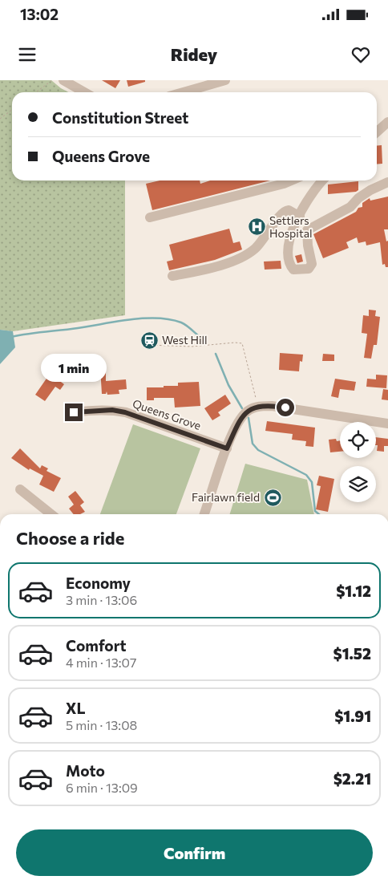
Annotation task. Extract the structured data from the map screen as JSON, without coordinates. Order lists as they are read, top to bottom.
{
  "streets": {
    "street": ["Queens Grove"]
  },
  "places": {
    "hospital": ["Settlers Hospital"],
    "station": ["West Hill"],
    "sports": ["Fairlawn field"]
  },
  "page": {
    "status": "13:02",
    "header": "Ridey",
    "banner": ["Constitution Street", "Queens Grove"],
    "bubble": "1 min",
    "heading": "Choose a ride",
    "list": [
      {
        "name": "Economy",
        "note": "3 min · 13:06",
        "value": "$1.12"
      },
      {
        "name": "Comfort",
        "note": "4 min · 13:07",
        "value": "$1.52"
      },
      {
        "name": "XL",
        "note": "5 min · 13:08",
        "value": "$1.91"
      },
      {
        "name": "Moto",
        "note": "6 min · 13:09",
        "value": "$2.21"
      }
    ],
    "buttons": "Confirm"
  }
}
